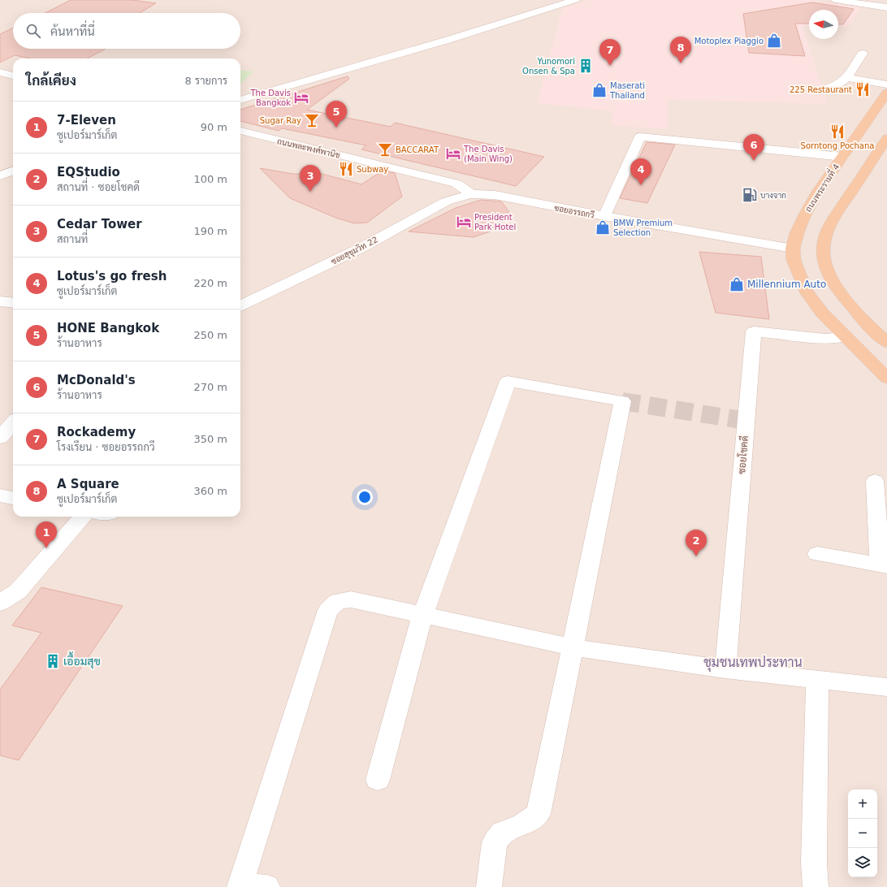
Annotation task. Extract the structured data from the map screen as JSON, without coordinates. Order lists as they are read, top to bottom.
{
  "streets": {
    "main road": ["ถนนพระรามที่ 4"],
    "street": [
      "ถนนพละพงศ์พานิช",
      "ซอยอรรถกวี",
      "ซอยสุขุมวิท 22",
      "ซอยโชคดี"
    ]
  },
  "crossings": [
    ["ถนนพละพงศ์พานิช", "ซอยอรรถกวี"],
    ["ถนนพละพงศ์พานิช", "ซอยสุขุมวิท 22"],
    ["ถนนพระรามที่ 4", "ซอยอรรถกวี"],
    ["ถนนพระรามที่ 4", "ซอยโชคดี"],
    ["ซอยอรรถกวี", "ซอยสุขุมวิท 22"]
  ],
  "districts": ["ชุมชนเทพประทาน"],
  "places": {
    "shop": [
      "Motoplex Piaggio",
      "Maserati Thailand",
      "BMW Premium Selection",
      "Millennium Auto"
    ],
    "building": ["Yunomori Onsen & Spa", "เอื้อมสุข"],
    "restaurant": ["225 Restaurant", "Sorntong Pochana", "Subway"],
    "hotel": ["The Davis Bangkok", "The Davis (Main Wing)", "President Park Hotel"],
    "bar": ["Sugar Ray", "BACCARAT"],
    "fuel station": ["บางจาก"]
  },
  "north": "left",
  "page": {
    "search": "ค้นหาที่นี่",
    "pins": [
      "8",
      "7",
      "5",
      "6",
      "4",
      "3",
      "1",
      "2"
    ],
    "heading": ["ใกล้เคียง", "8 รายการ"],
    "list": [
      {
        "mark": "1",
        "name": "7-Eleven",
        "note": "ซูเปอร์มาร์เก็ต",
        "value": "90 m"
      },
      {
        "mark": "2",
        "name": "EQStudio",
        "note": "สถานที่ · ซอยโชคดี",
        "value": "100 m"
      },
      {
        "mark": "3",
        "name": "Cedar Tower",
        "note": "สถานที่",
        "value": "190 m"
      },
      {
        "mark": "4",
        "name": "Lotus's go fresh",
        "note": "ซูเปอร์มาร์เก็ต",
        "value": "220 m"
      },
      {
        "mark": "5",
        "name": "HONE Bangkok",
        "note": "ร้านอาหาร",
        "value": "250 m"
      },
      {
        "mark": "6",
        "name": "McDonald's",
        "note": "ร้านอาหาร",
        "value": "270 m"
      },
      {
        "mark": "7",
        "name": "Rockademy",
        "note": "โรงเรียน · ซอยอรรถกวี",
        "value": "350 m"
      },
      {
        "mark": "8",
        "name": "A Square",
        "note": "ซูเปอร์มาร์เก็ต",
        "value": "360 m"
      }
    ],
    "map_buttons": ["+", "−"]
  }
}
